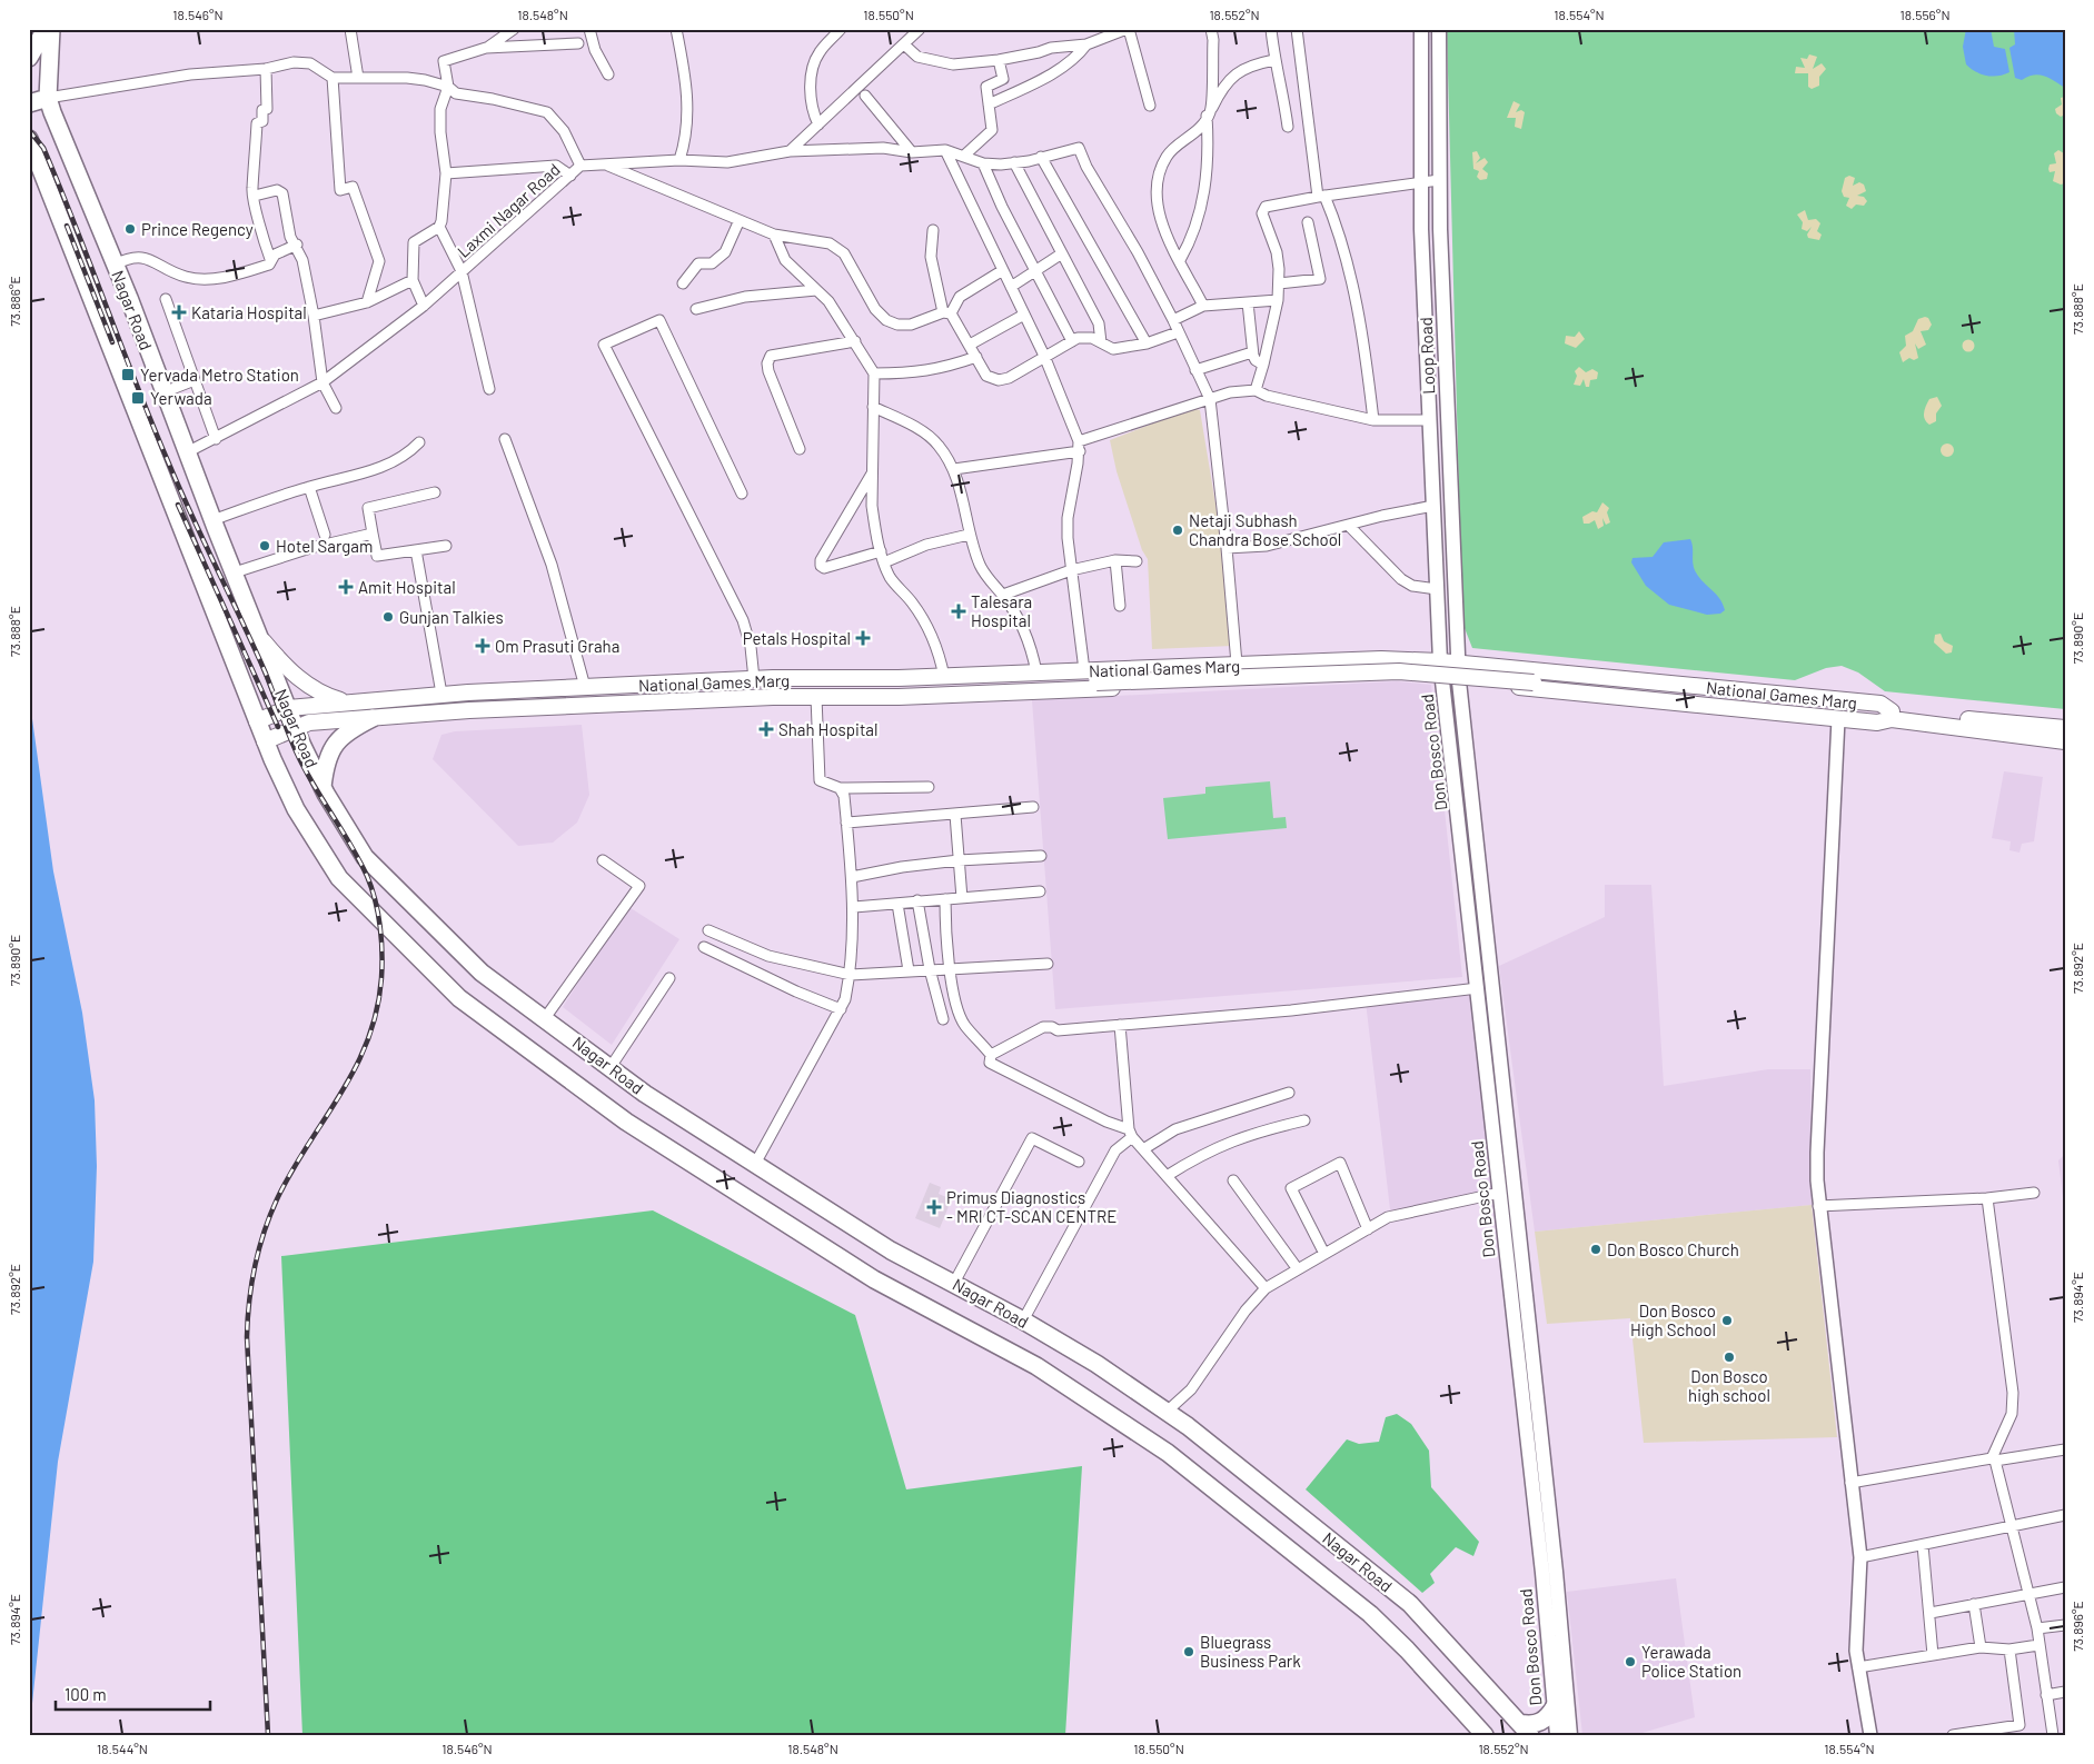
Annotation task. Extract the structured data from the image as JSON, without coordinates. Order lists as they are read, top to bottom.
{
  "streets": {
    "highway": ["Nagar Road"],
    "main road": ["Loop Road", "National Games Marg", "Don Bosco Road"],
    "street": ["Laxmi Nagar Road"]
  },
  "crossings": [
    ["Laxmi Nagar Road", "Nagar Road"],
    ["Nagar Road", "National Games Marg"],
    ["Loop Road", "National Games Marg"],
    ["Loop Road", "Don Bosco Road"],
    ["National Games Marg", "Don Bosco Road"]
  ],
  "places": {
    "other": [
      "Prince Regency",
      "Netaji Subhash Chandra Bose School",
      "Hotel Sargam",
      "Gunjan Talkies",
      "Don Bosco Church",
      "Don Bosco High School",
      "Don Bosco high school",
      "Bluegrass Business Park",
      "Yerawada Police Station"
    ],
    "health": [
      "Kataria Hospital",
      "Amit Hospital",
      "Talesara Hospital",
      "Petals Hospital",
      "Om Prasuti Graha",
      "Shah Hospital",
      "Primus Diagnostics - MRI CT-SCAN CENTRE"
    ],
    "transit": ["Yervada Metro Station", "Yerwada"]
  },
  "scale_bar": "100 m",
  "coordinates": [
    "18.546°N",
    "18.548°N",
    "18.550°N",
    "18.552°N",
    "18.554°N",
    "18.556°N",
    "73.886°E",
    "73.888°E",
    "73.890°E",
    "73.892°E",
    "73.894°E",
    "73.896°E",
    "18.544°N"
  ]
}
